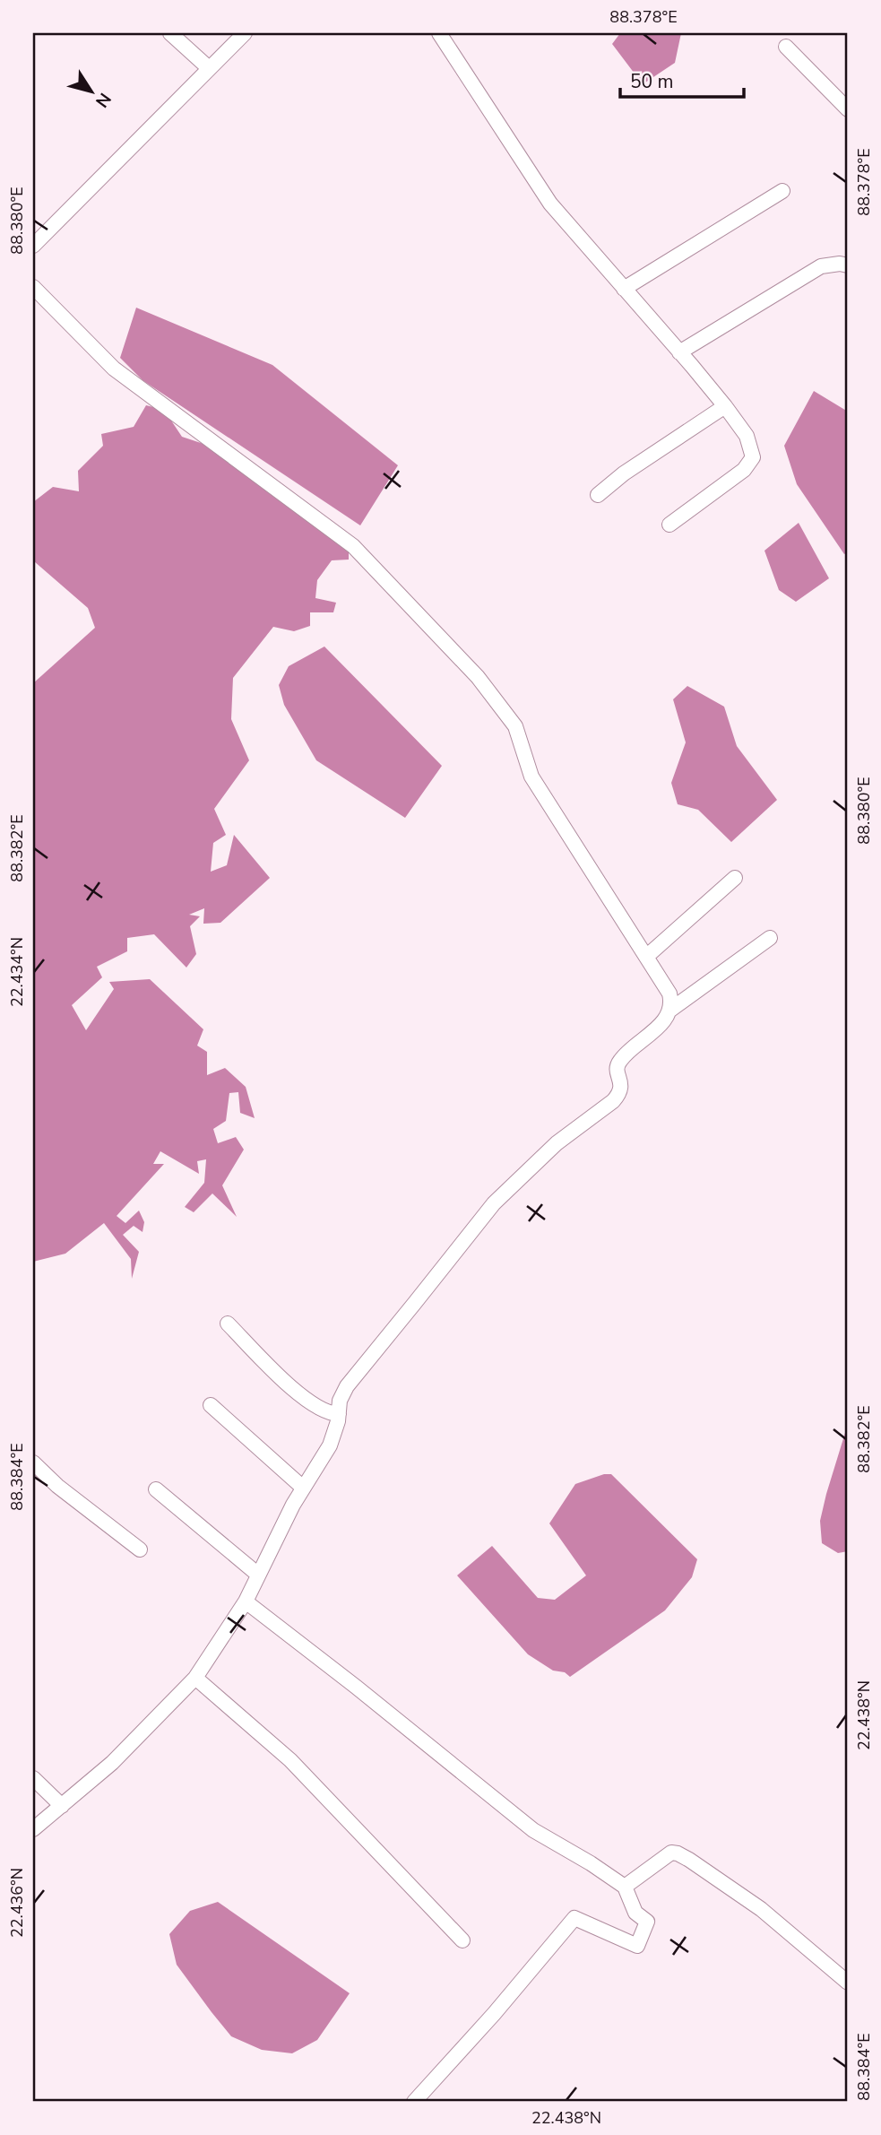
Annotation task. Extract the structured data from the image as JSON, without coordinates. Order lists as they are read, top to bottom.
{
  "scale_bar": "50 m",
  "north": "bottom right",
  "coordinates": [
    "88.378°E",
    "88.380°E",
    "88.382°E",
    "22.434°N",
    "88.384°E",
    "22.438°N",
    "22.436°N"
  ]
}
